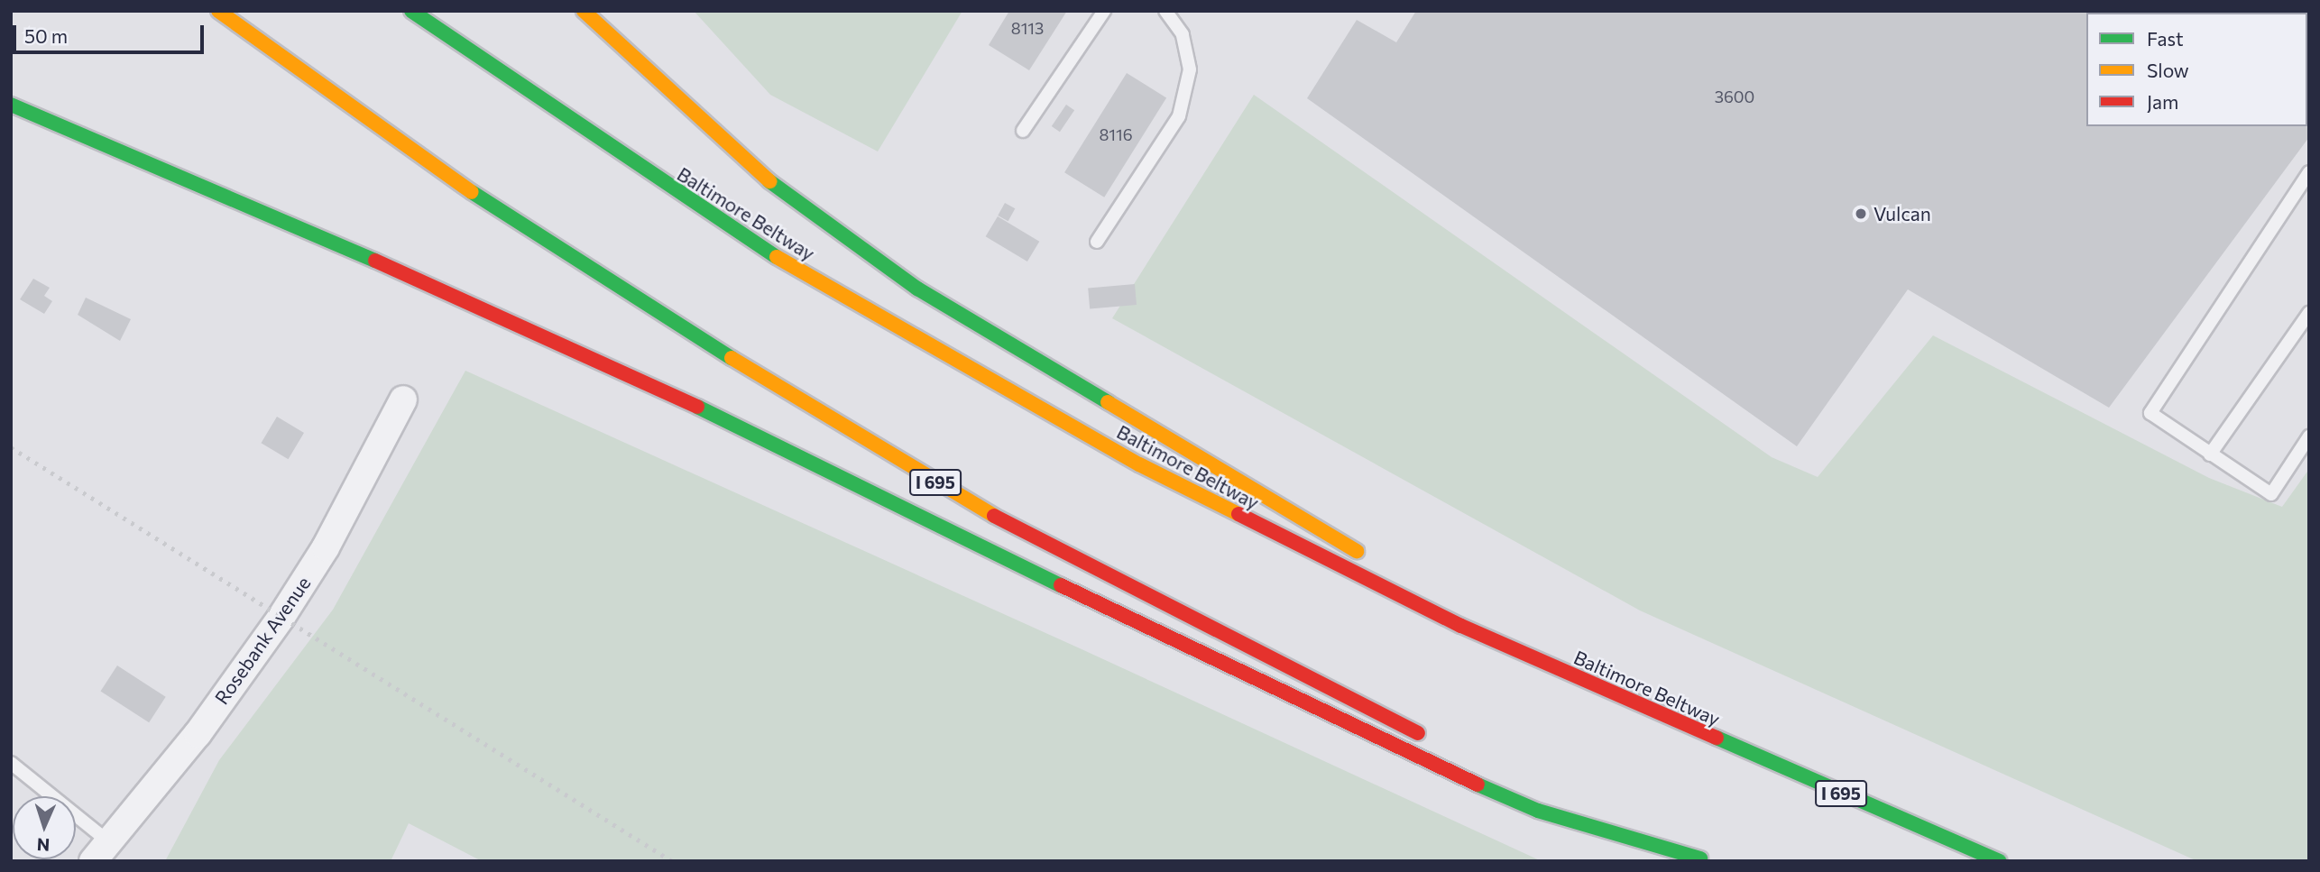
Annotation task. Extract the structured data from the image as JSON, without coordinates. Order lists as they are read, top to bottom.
{
  "streets": {
    "highway": ["Baltimore Beltway", "I 695"],
    "street": ["Rosebank Avenue"]
  },
  "places": ["Vulcan"],
  "house_numbers": ["8113", "3600", "8116"],
  "legend": ["Fast", "Slow", "Jam"],
  "scale_bar": "50 m",
  "north": "bottom"
}
